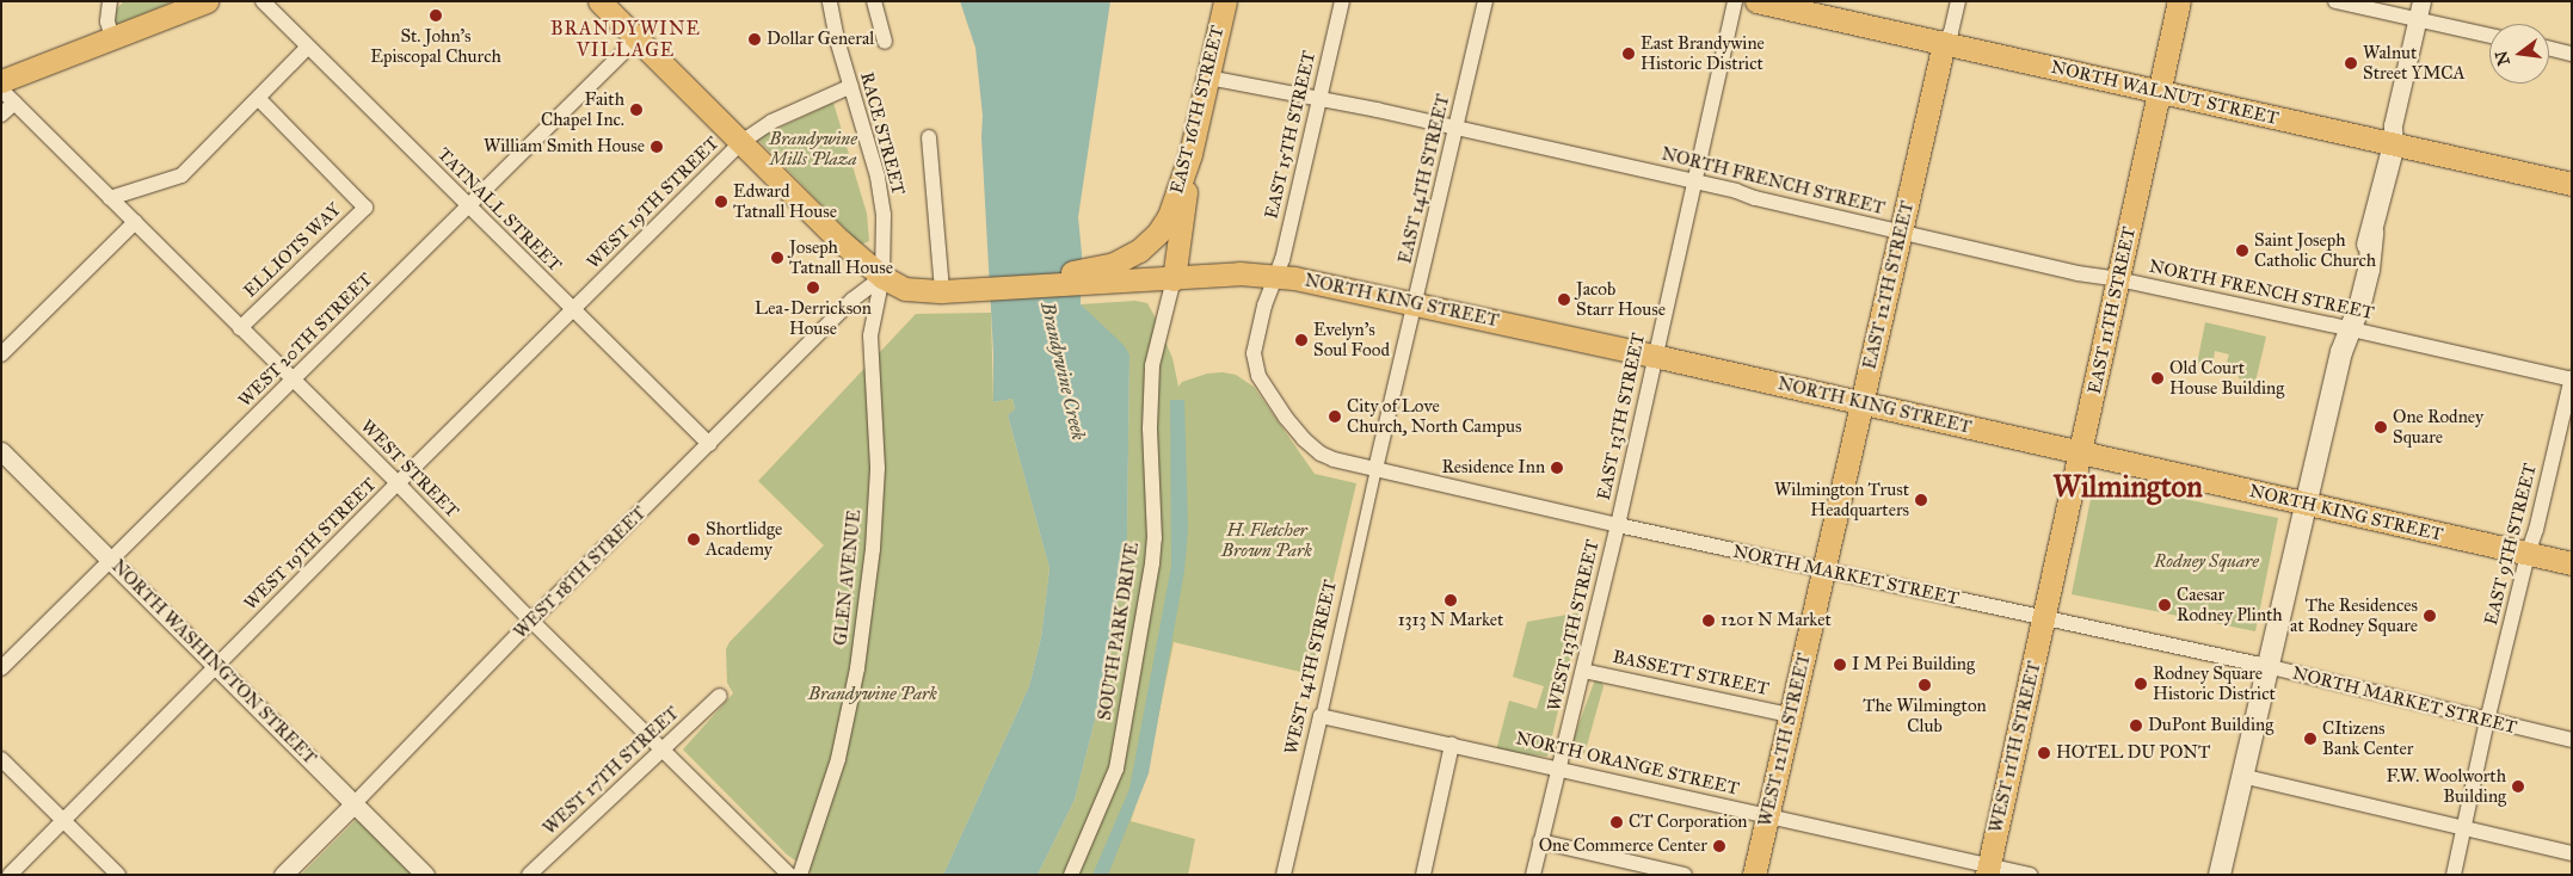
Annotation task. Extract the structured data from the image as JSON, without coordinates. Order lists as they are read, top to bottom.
{
  "streets": {
    "main road": [
      "NORTH WALNUT STREET",
      "EAST 16TH STREET",
      "EAST 12TH STREET",
      "NORTH KING STREET",
      "EAST 11TH STREET",
      "WEST 12TH STREET",
      "WEST 11TH STREET"
    ],
    "street": [
      "RACE STREET",
      "EAST 15TH STREET",
      "EAST 14TH STREET",
      "NORTH FRENCH STREET",
      "WEST 19TH STREET",
      "TATNALL STREET",
      "ELLIOTS WAY",
      "WEST 20TH STREET",
      "EAST 13TH STREET",
      "WEST STREET",
      "EAST 9TH STREET",
      "WEST 18TH STREET",
      "NORTH MARKET STREET",
      "GLEN AVENUE",
      "WEST 13TH STREET",
      "SOUTH PARK DRIVE",
      "NORTH WASHINGTON STREET",
      "WEST 14TH STREET",
      "BASSETT STREET",
      "NORTH ORANGE STREET",
      "WEST 17TH STREET"
    ]
  },
  "crossings": [
    ["NORTH WALNUT STREET", "EAST 12TH STREET"],
    ["NORTH WALNUT STREET", "EAST 11TH STREET"],
    ["EAST 16TH STREET", "NORTH FRENCH STREET"],
    ["RACE STREET", "WEST 19TH STREET"],
    ["RACE STREET", "WEST 18TH STREET"],
    ["RACE STREET", "GLEN AVENUE"],
    ["EAST 15TH STREET", "NORTH FRENCH STREET"],
    ["EAST 15TH STREET", "NORTH KING STREET"],
    ["EAST 15TH STREET", "NORTH MARKET STREET"],
    ["EAST 14TH STREET", "NORTH FRENCH STREET"],
    ["EAST 14TH STREET", "NORTH KING STREET"],
    ["EAST 14TH STREET", "NORTH MARKET STREET"],
    ["EAST 14TH STREET", "WEST 14TH STREET"],
    ["NORTH FRENCH STREET", "EAST 12TH STREET"],
    ["NORTH FRENCH STREET", "EAST 11TH STREET"],
    ["NORTH FRENCH STREET", "EAST 13TH STREET"],
    ["NORTH FRENCH STREET", "EAST 9TH STREET"],
    ["WEST 19TH STREET", "TATNALL STREET"],
    ["WEST 19TH STREET", "WEST STREET"],
    ["WEST 19TH STREET", "NORTH WASHINGTON STREET"],
    ["TATNALL STREET", "WEST 20TH STREET"],
    ["TATNALL STREET", "WEST 18TH STREET"],
    ["ELLIOTS WAY", "WEST STREET"],
    ["EAST 12TH STREET", "NORTH KING STREET"],
    ["EAST 12TH STREET", "NORTH MARKET STREET"],
    ["EAST 12TH STREET", "WEST 12TH STREET"],
    ["NORTH KING STREET", "EAST 11TH STREET"],
    ["NORTH KING STREET", "EAST 13TH STREET"],
    ["NORTH KING STREET", "EAST 9TH STREET"],
    ["NORTH KING STREET", "NORTH MARKET STREET"],
    ["NORTH KING STREET", "SOUTH PARK DRIVE"],
    ["EAST 11TH STREET", "NORTH MARKET STREET"],
    ["EAST 11TH STREET", "WEST 11TH STREET"],
    ["WEST 20TH STREET", "WEST STREET"],
    ["WEST 20TH STREET", "NORTH WASHINGTON STREET"],
    ["EAST 13TH STREET", "NORTH MARKET STREET"],
    ["EAST 13TH STREET", "WEST 13TH STREET"],
    ["WEST STREET", "WEST 18TH STREET"],
    ["WEST STREET", "WEST 17TH STREET"],
    ["EAST 9TH STREET", "NORTH MARKET STREET"],
    ["WEST 18TH STREET", "GLEN AVENUE"],
    ["WEST 18TH STREET", "NORTH WASHINGTON STREET"],
    ["NORTH MARKET STREET", "WEST 13TH STREET"],
    ["NORTH MARKET STREET", "WEST 14TH STREET"],
    ["NORTH MARKET STREET", "WEST 12TH STREET"],
    ["NORTH MARKET STREET", "WEST 11TH STREET"],
    ["WEST 13TH STREET", "BASSETT STREET"],
    ["WEST 13TH STREET", "NORTH ORANGE STREET"],
    ["WEST 14TH STREET", "NORTH ORANGE STREET"],
    ["BASSETT STREET", "WEST 12TH STREET"],
    ["WEST 12TH STREET", "NORTH ORANGE STREET"],
    ["WEST 11TH STREET", "NORTH ORANGE STREET"]
  ],
  "districts": ["BRANDYWINE VILLAGE", "Wilmington"],
  "water": ["Brandywine Creek"],
  "parks": [
    "Brandywine Mills Plaza",
    "H. Fletcher Brown Park",
    "Rodney Square",
    "Brandywine Park"
  ],
  "places": [
    "St. John's Episcopal Church",
    "Dollar General",
    "East Brandywine Historic District",
    "Walnut Street YMCA",
    "Faith Chapel Inc.",
    "William Smith House",
    "Edward Tatnall House",
    "Saint Joseph Catholic Church",
    "Joseph Tatnall House",
    "Lea-Derrickson House",
    "Jacob Starr House",
    "Evelyn’s Soul Food",
    "Old Court House Building",
    "City of Love Church, North Campus",
    "One Rodney Square",
    "Residence Inn",
    "Wilmington Trust Headquarters",
    "Shortlidge Academy",
    "1313 N Market",
    "Caesar Rodney Plinth",
    "The Residences at Rodney Square",
    "1201 N Market",
    "I M Pei Building",
    "Rodney Square Historic District",
    "The Wilmington Club",
    "DuPont Building",
    "CItizens Bank Center",
    "HOTEL DU PONT",
    "F.W. Woolworth Building",
    "CT Corporation",
    "One Commerce Center"
  ],
  "north": "left"
}
